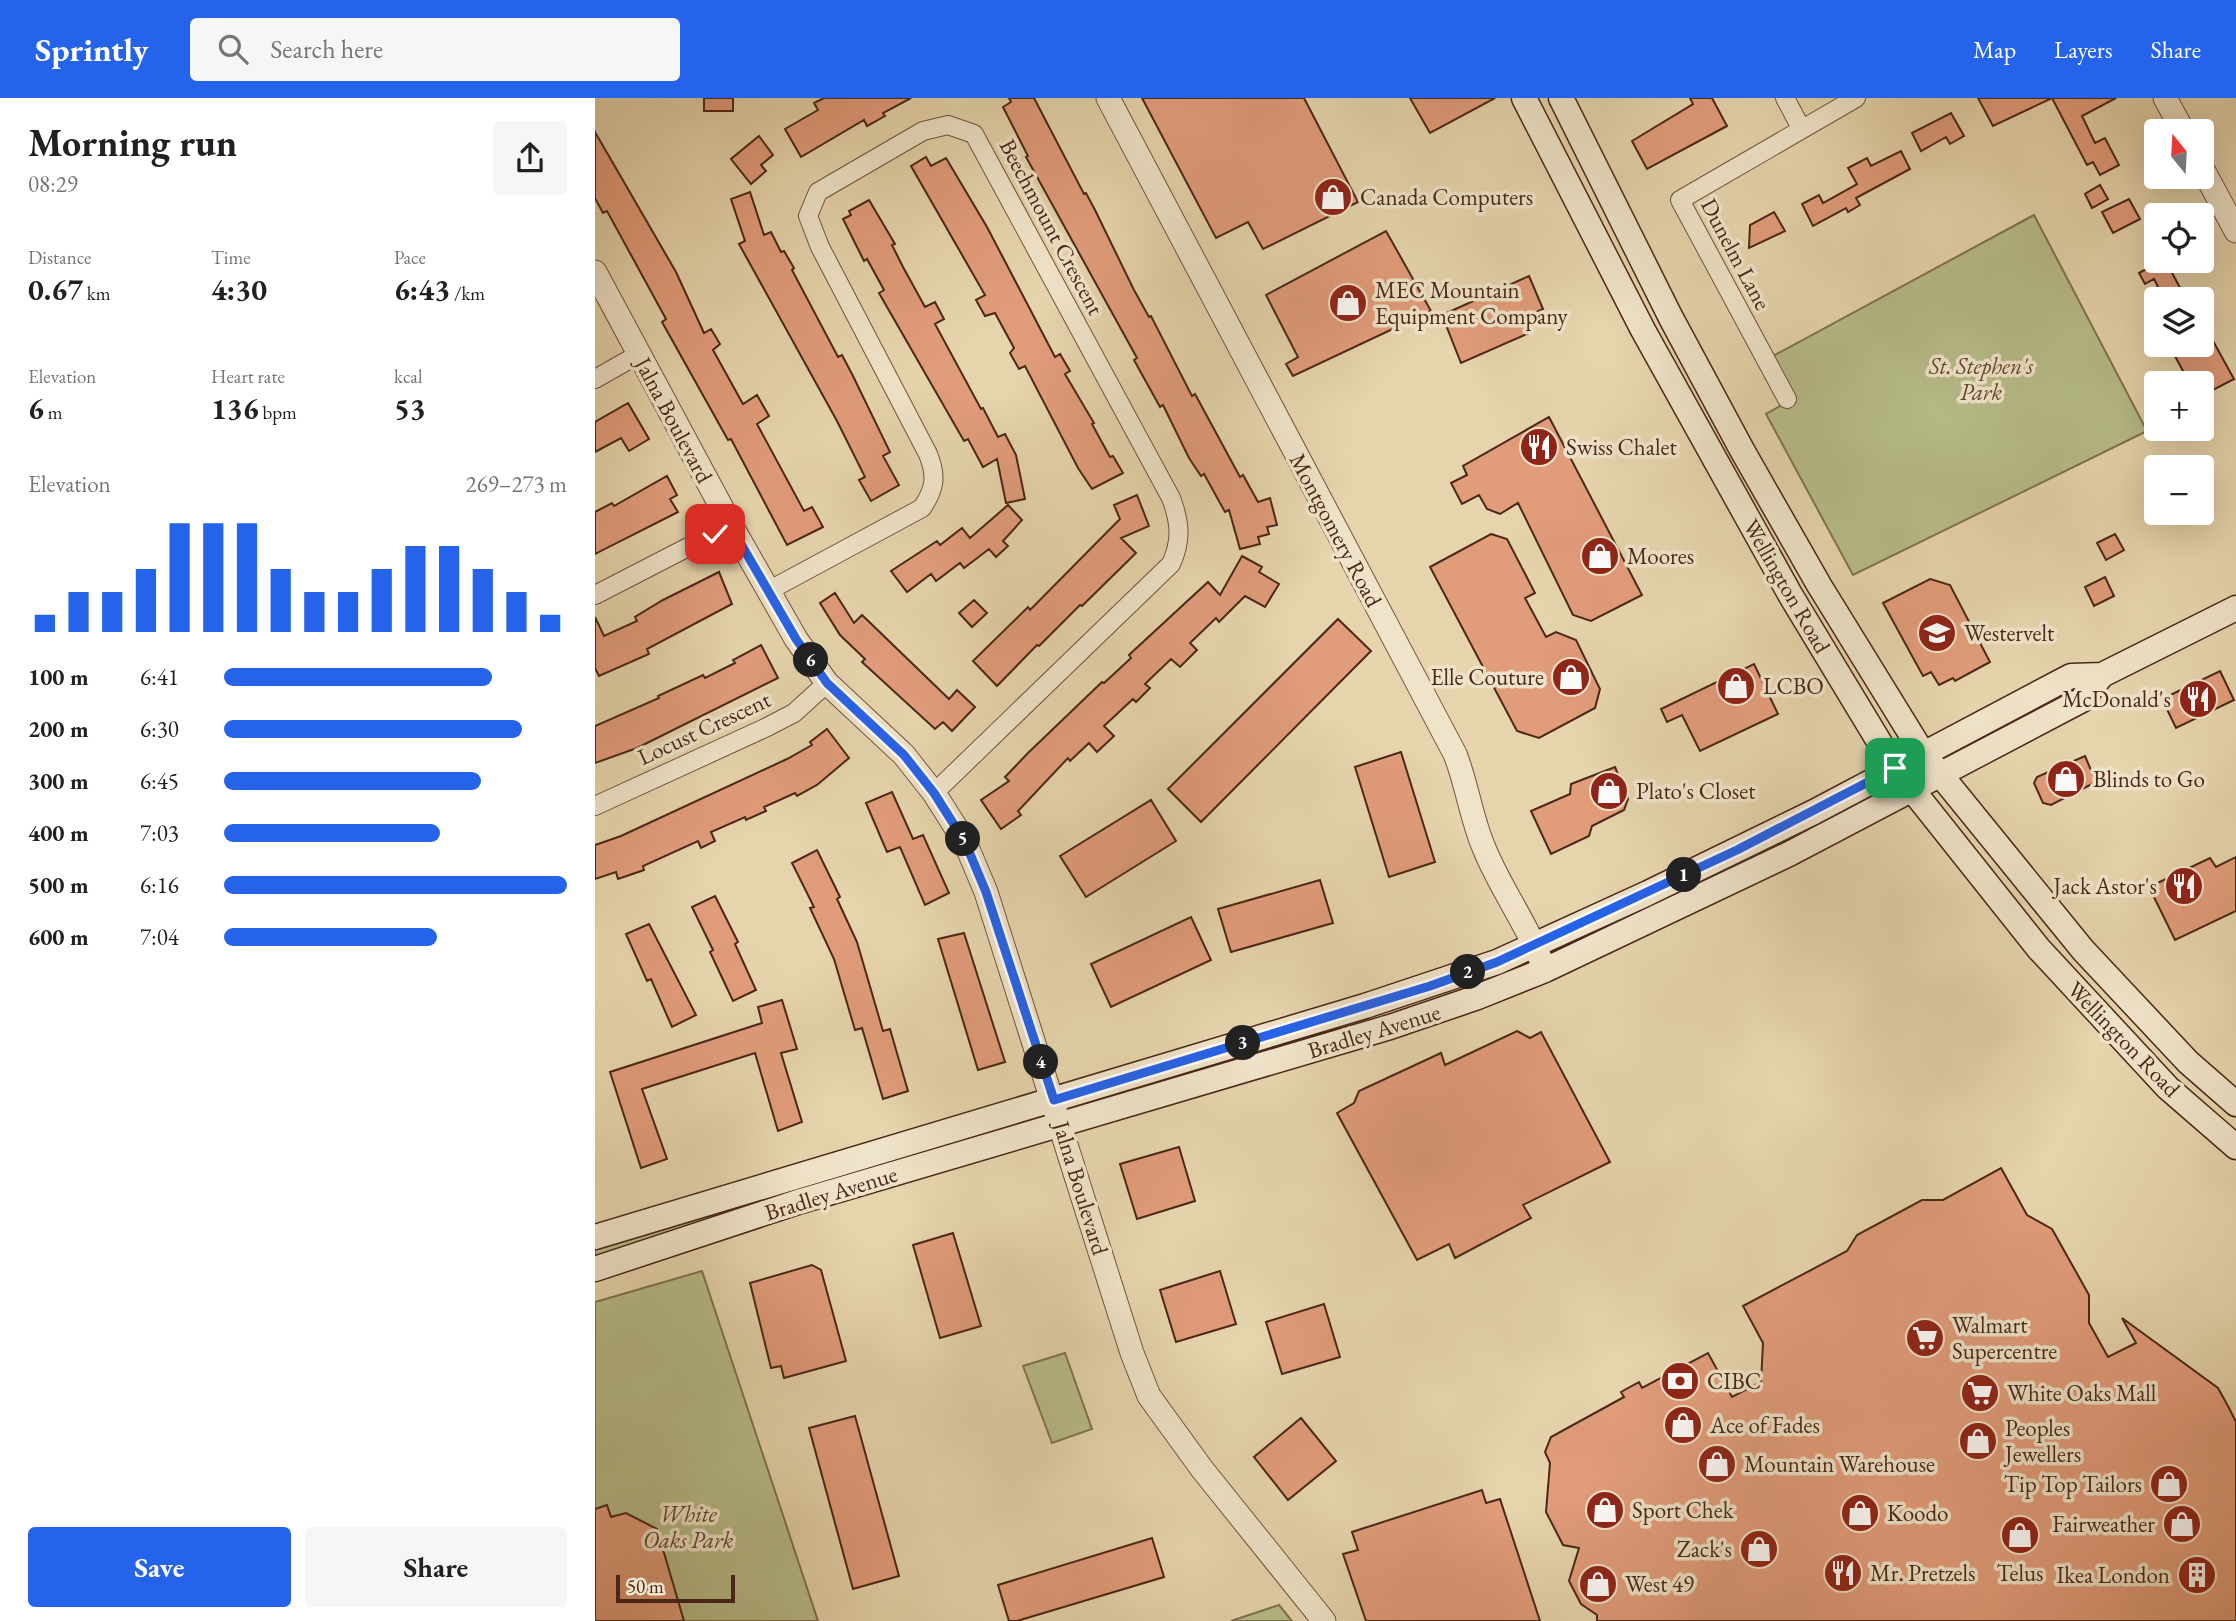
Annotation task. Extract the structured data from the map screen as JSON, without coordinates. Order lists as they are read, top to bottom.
{
  "streets": {
    "main road": ["Wellington Road", "Bradley Avenue"],
    "street": [
      "Beechmount Crescent",
      "Dunelm Lane",
      "Jalna Boulevard",
      "Montgomery Road",
      "Locust Crescent"
    ]
  },
  "crossings": [
    ["Beechmount Crescent", "Jalna Boulevard"],
    ["Jalna Boulevard", "Locust Crescent"],
    ["Jalna Boulevard", "Bradley Avenue"],
    ["Montgomery Road", "Bradley Avenue"],
    ["Wellington Road", "Bradley Avenue"]
  ],
  "parks": ["St. Stephen's Park", "White Oaks Park"],
  "places": {
    "shop": [
      "Canada Computers",
      "MEC Mountain Equipment Company",
      "Moores",
      "Elle Couture",
      "LCBO",
      "Blinds to Go",
      "Plato's Closet",
      "Ace of Fades",
      "Peoples Jewellers",
      "Mountain Warehouse",
      "Tip Top Tailors",
      "Sport Chek",
      "Koodo",
      "Fairweather",
      "Telus",
      "Zack's",
      "West 49"
    ],
    "restaurant": [
      "Swiss Chalet",
      "McDonald's",
      "Jack Astor's",
      "Mr. Pretzels"
    ],
    "school or university": ["Westervelt"],
    "supermarket": ["Walmart Supercentre", "White Oaks Mall"],
    "bank": ["CIBC"],
    "building": ["Ikea London"]
  },
  "scale_bar": "50 m",
  "north": "top",
  "page": {
    "header": "Sprintly",
    "search": "Search here",
    "nav": ["Map", "Layers", "Share"],
    "heading": ["Morning run", "08:29"],
    "map_buttons": ["+", "−"],
    "stats": [
      ["Distance", "0.67 km"],
      ["Time", "4:30"],
      ["Pace", "6:43 /km"],
      ["Elevation", "6 m"],
      ["Heart rate", "136 bpm"],
      ["kcal", "53"]
    ],
    "chart": ["Elevation", "269–273 m"],
    "pins": [
      "6",
      "5",
      "1",
      "2",
      "3",
      "4"
    ],
    "list": [
      {
        "name": "100 m",
        "note": "6:41"
      },
      {
        "name": "200 m",
        "note": "6:30"
      },
      {
        "name": "300 m",
        "note": "6:45"
      },
      {
        "name": "400 m",
        "note": "7:03"
      },
      {
        "name": "500 m",
        "note": "6:16"
      },
      {
        "name": "600 m",
        "note": "7:04"
      }
    ],
    "buttons": ["Save", "Share"],
    "scale": "50 m"
  }
}
